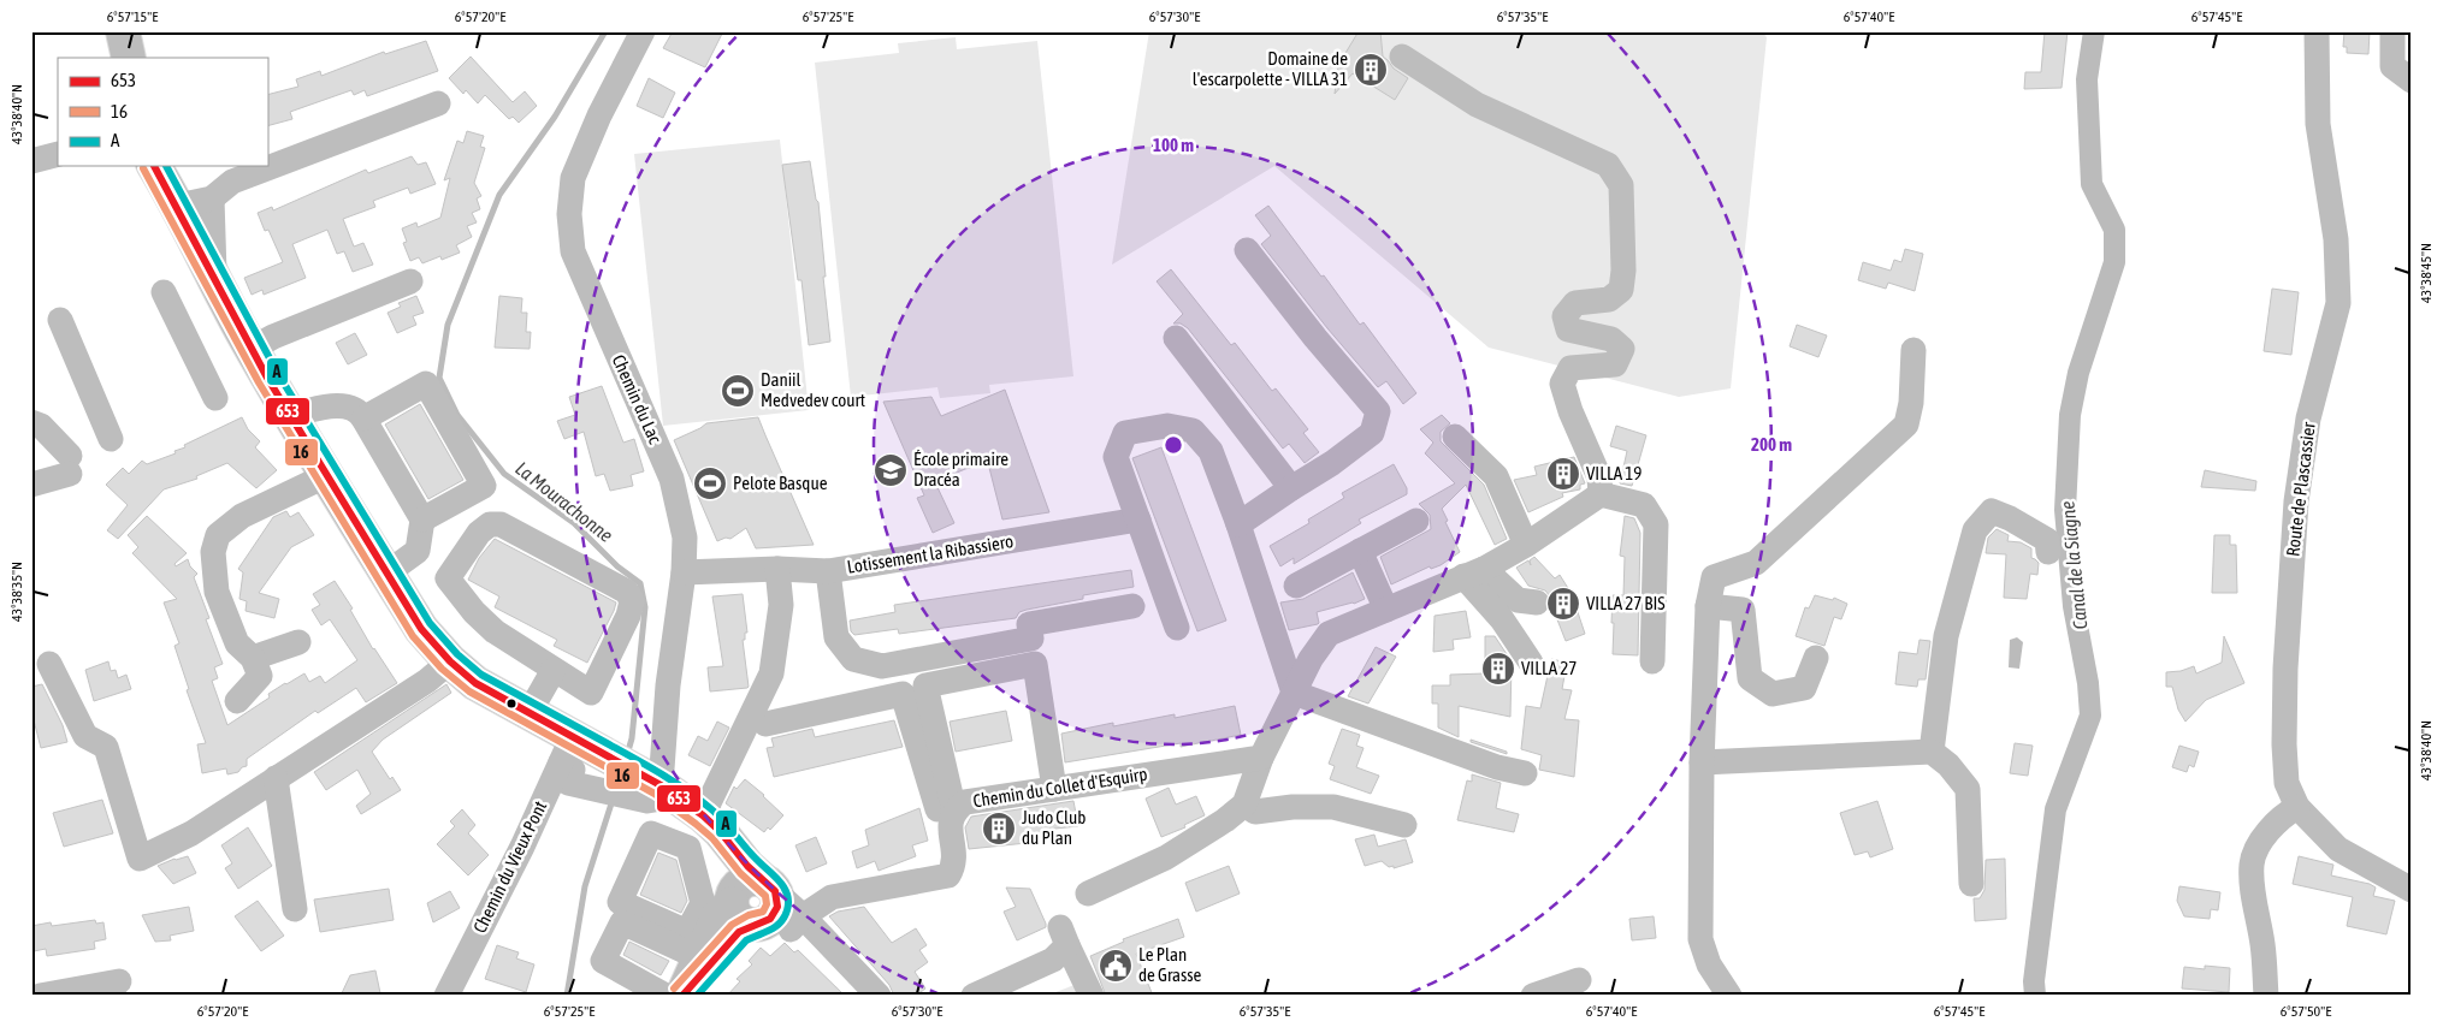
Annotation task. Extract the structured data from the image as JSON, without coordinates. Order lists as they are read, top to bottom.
{
  "streets": {
    "street": [
      "Chemin du Lac",
      "Route de Plascassier",
      "Lotissement la Ribassiero",
      "Chemin du Collet d'Esquirp",
      "Chemin du Vieux Pont"
    ]
  },
  "water": ["La Mourachonne", "Canal de la Siagne"],
  "places": {
    "building": [
      "Domaine de l'escarpolette - VILLA 31",
      "VILLA 19",
      "VILLA 27 BIS",
      "VILLA 27",
      "Judo Club du Plan"
    ],
    "sports": ["Daniil Medvedev court", "Pelote Basque"],
    "school or university": ["École primaire Dracéa"],
    "public building": ["Le Plan de Grasse"]
  },
  "lines": ["transit line 653", "transit line A", "transit line 16"],
  "legend": ["653", "16", "A"],
  "coordinates": [
    "6°57'15\"E",
    "6°57'20\"E",
    "6°57'25\"E",
    "6°57'30\"E",
    "6°57'35\"E",
    "6°57'40\"E",
    "6°57'45\"E",
    "43°38'40\"N",
    "43°38'45\"N",
    "43°38'35\"N",
    "6°57'50\"E"
  ],
  "rings": ["100 m", "200 m"]
}
